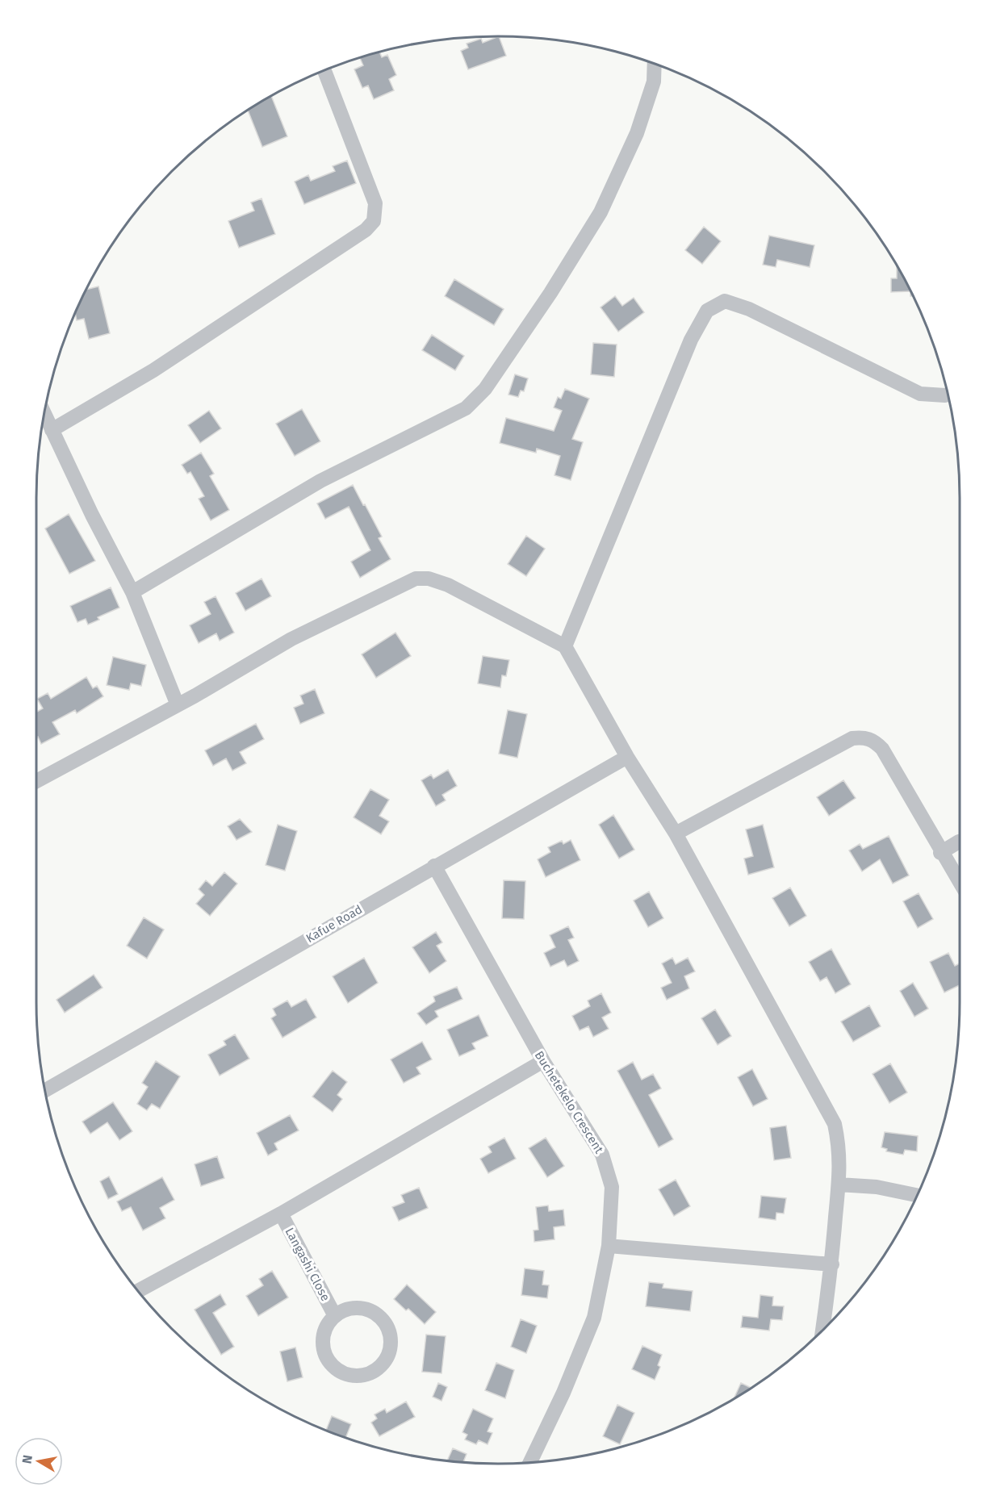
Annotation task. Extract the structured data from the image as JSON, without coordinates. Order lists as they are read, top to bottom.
{
  "streets": {
    "street": ["Kafue Road", "Buchetekelo Crescent", "Langashi Close"]
  },
  "crossings": [
    ["Kafue Road", "Buchetekelo Crescent"]
  ],
  "north": "left"
}
